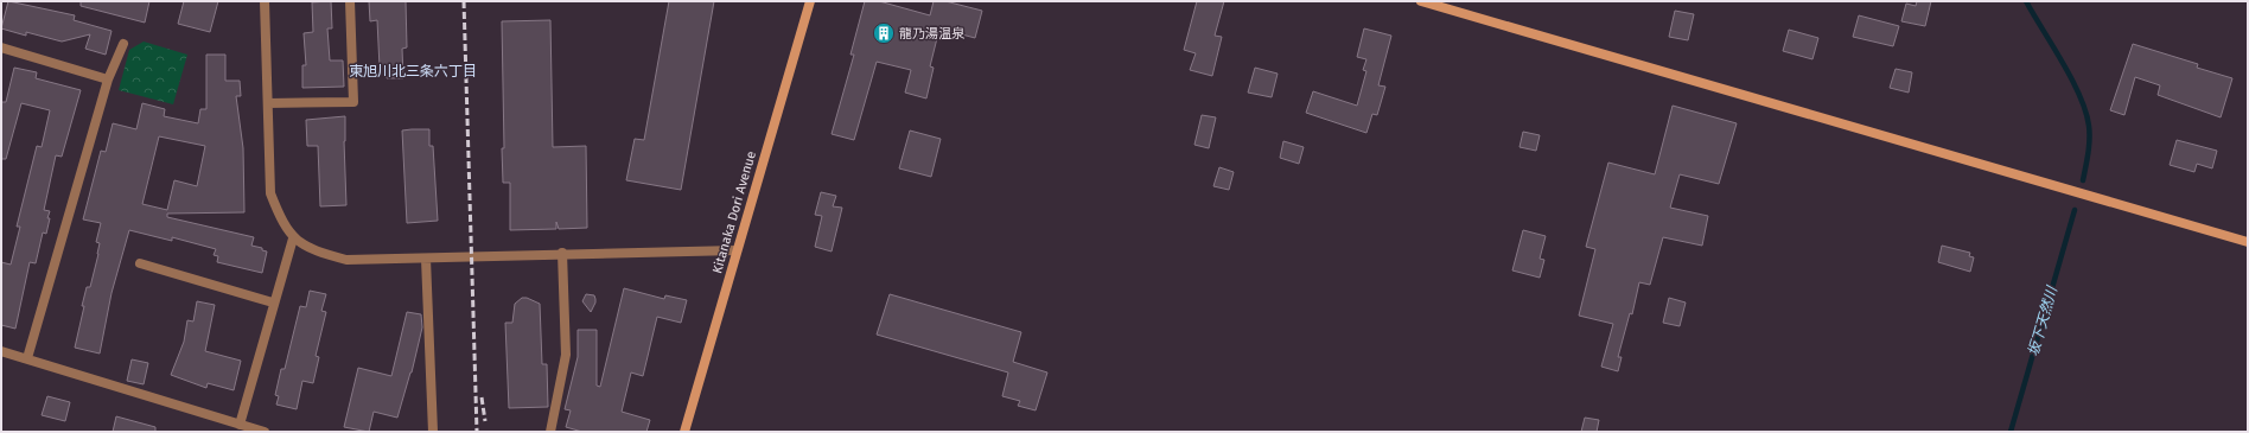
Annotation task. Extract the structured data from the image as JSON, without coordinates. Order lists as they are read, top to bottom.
{
  "streets": {
    "street": ["Kitanaka Dori Avenue"]
  },
  "districts": ["東旭川北三条六丁目"],
  "water": ["坂下天然川"],
  "places": {
    "building": ["龍乃湯温泉"]
  }
}
